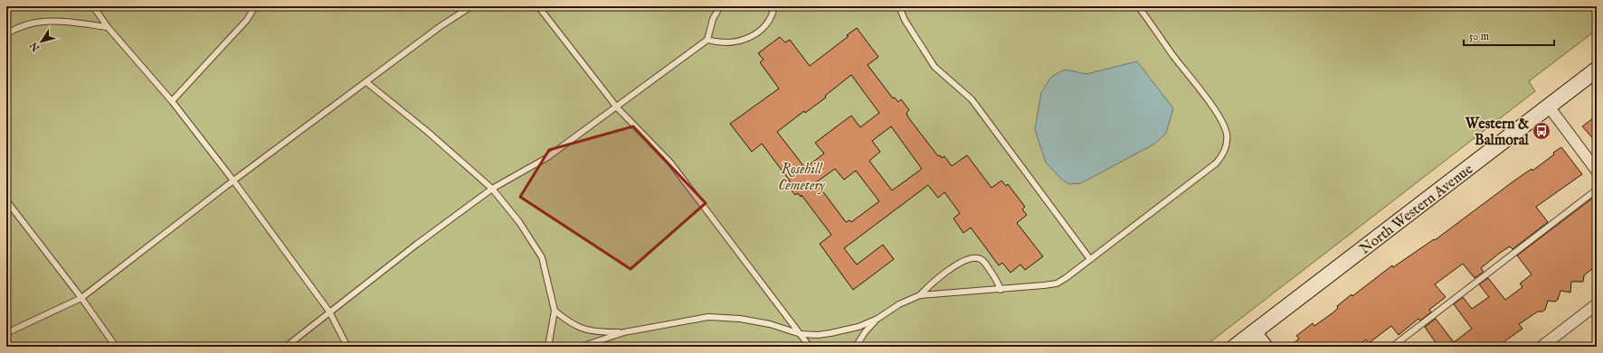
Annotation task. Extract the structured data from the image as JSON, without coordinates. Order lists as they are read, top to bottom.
{
  "streets": {
    "main road": ["North Western Avenue"]
  },
  "parks": ["Rosehill Cemetery"],
  "places": {
    "bus stop": ["Western & Balmoral"]
  },
  "scale_bar": "50 m",
  "north": "bottom left"
}
